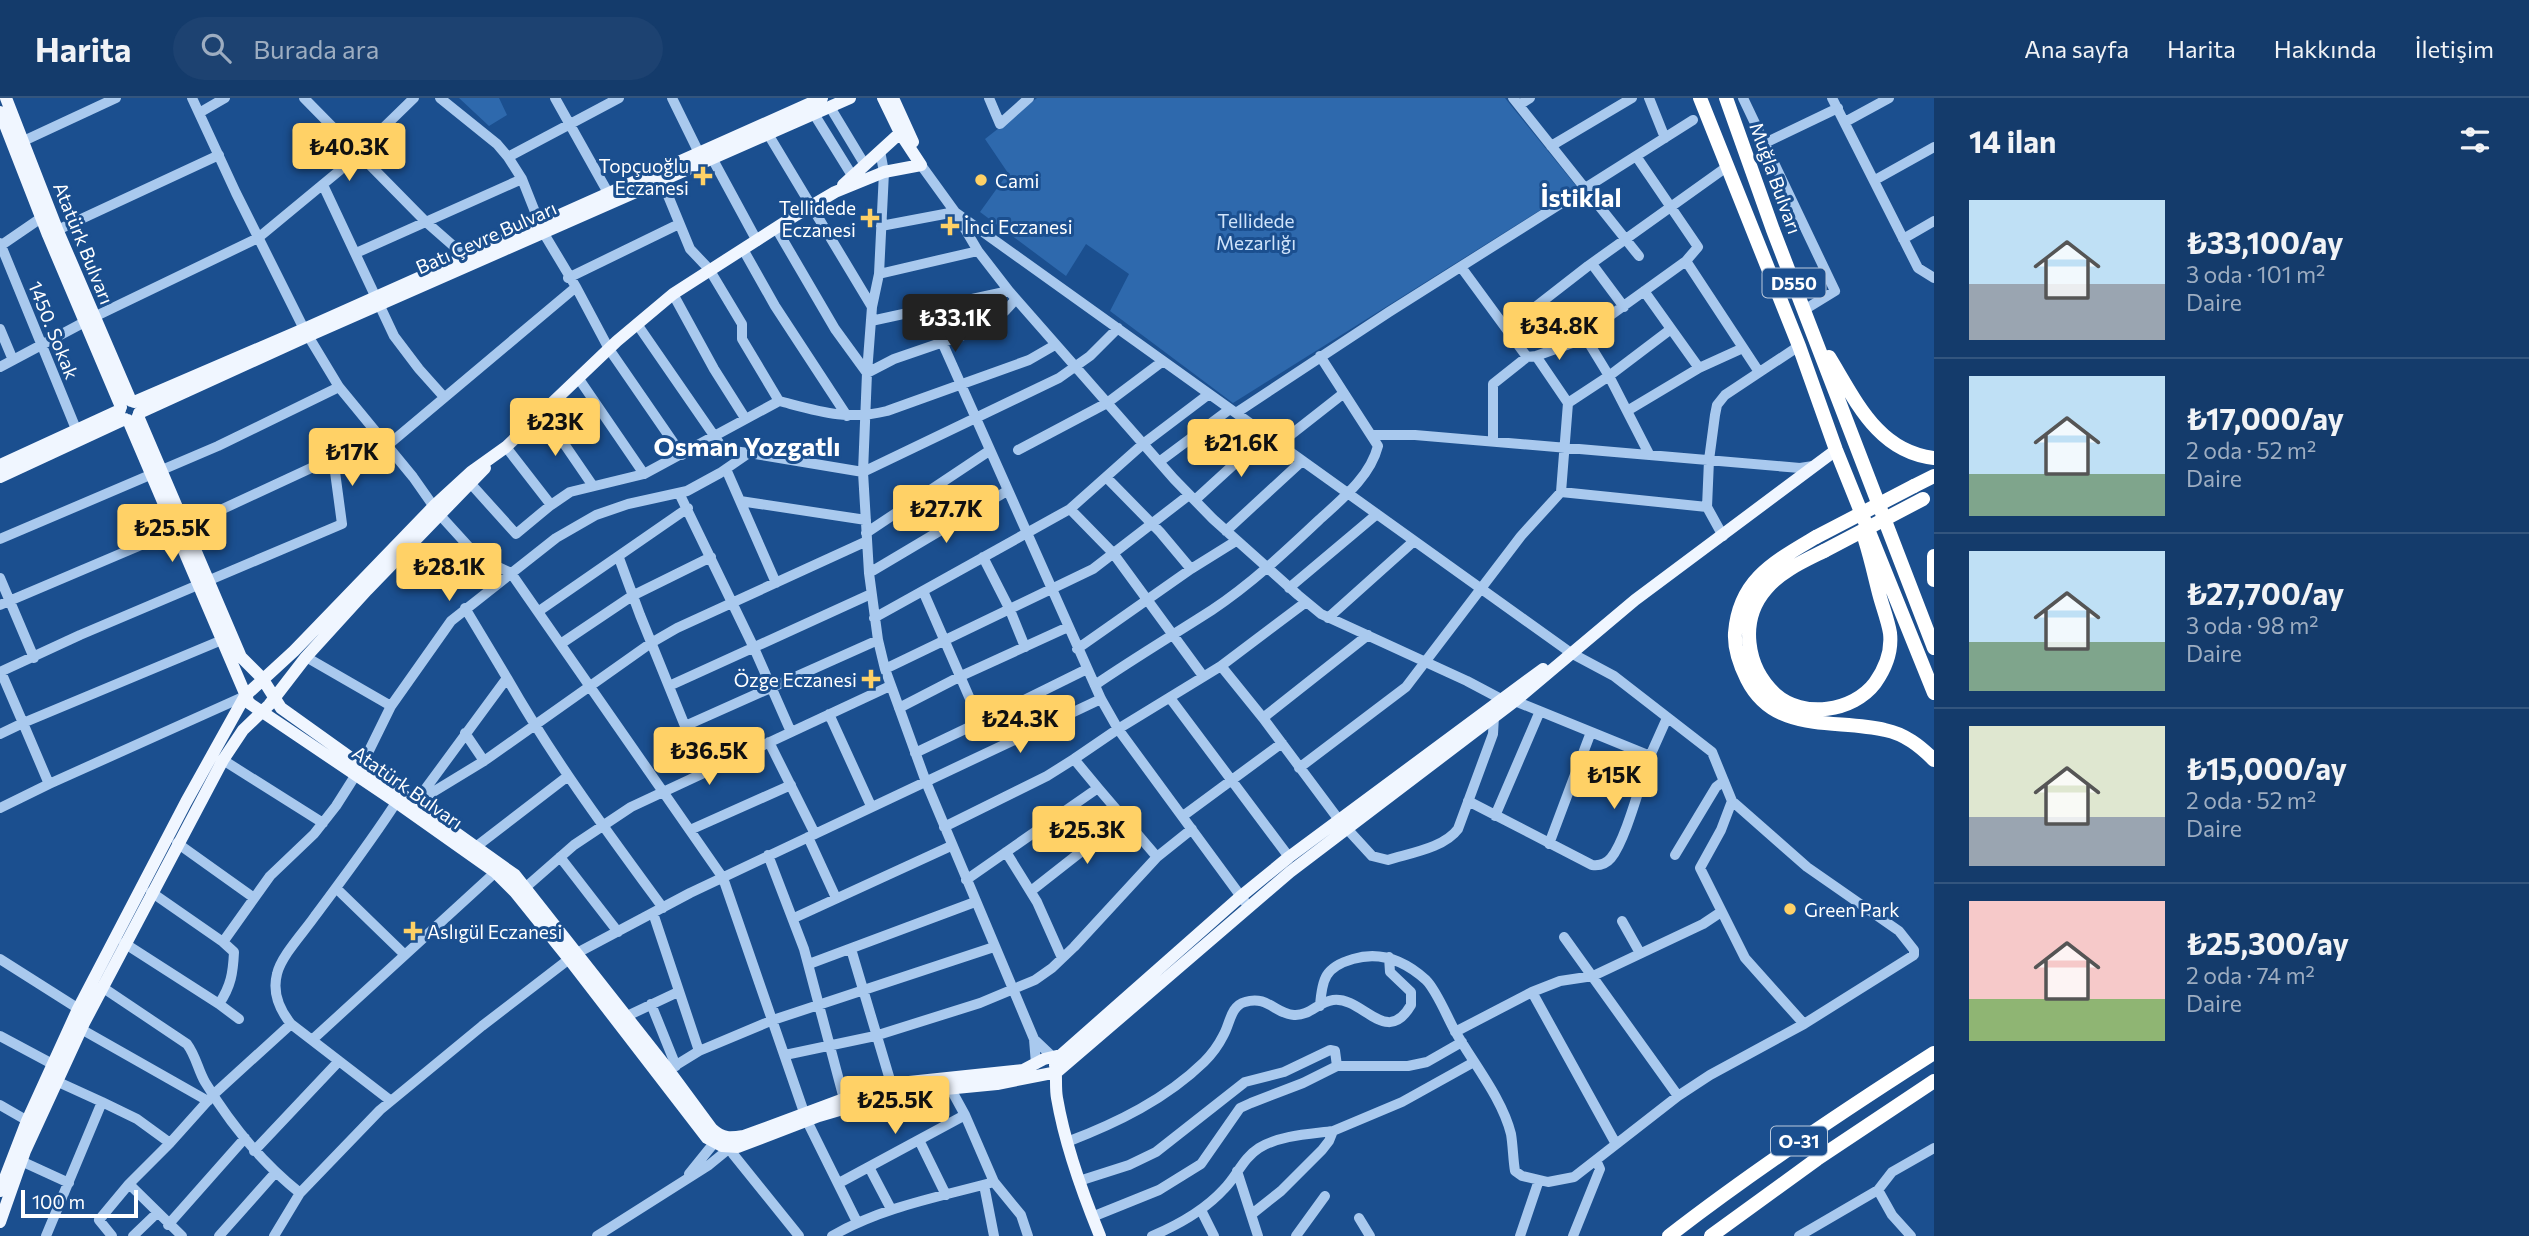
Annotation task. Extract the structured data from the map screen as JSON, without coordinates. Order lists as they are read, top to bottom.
{
  "streets": {
    "highway": ["Muğla Bulvarı", "D550", "O-31"],
    "main road": ["Batı Çevre Bulvarı", "Atatürk Bulvarı"],
    "street": ["1450. Sokak"]
  },
  "crossings": [
    ["Muğla Bulvarı", "D550"],
    ["Batı Çevre Bulvarı", "Atatürk Bulvarı"]
  ],
  "districts": ["İstiklal", "Osman Yozgatlı"],
  "parks": ["Tellidede Mezarlığı"],
  "places": {
    "health": [
      "Topçuoğlu Eczanesi",
      "Tellidede Eczanesi",
      "İnci Eczanesi",
      "Özge Eczanesi",
      "Aslıgül Eczanesi"
    ],
    "other": ["Cami", "Green Park"]
  },
  "scale_bar": "100 m",
  "page": {
    "header": "Harita",
    "search": "Burada ara",
    "nav": [
      "Ana sayfa",
      "Harita",
      "Hakkında",
      "İletişim"
    ],
    "heading": "14 ilan",
    "price": [
      "₺40.3K",
      "₺33.1K",
      "₺34.8K",
      "₺23K",
      "₺21.6K",
      "₺17K",
      "₺27.7K",
      "₺25.5K",
      "₺28.1K",
      "₺24.3K",
      "₺36.5K",
      "₺15K",
      "₺25.3K",
      "₺25.5K"
    ],
    "list": [
      {
        "name": "₺33,100/ay",
        "note": "3 oda · 101 m² · Daire"
      },
      {
        "name": "₺17,000/ay",
        "note": "2 oda · 52 m² · Daire"
      },
      {
        "name": "₺27,700/ay",
        "note": "3 oda · 98 m² · Daire"
      },
      {
        "name": "₺15,000/ay",
        "note": "2 oda · 52 m² · Daire"
      },
      {
        "name": "₺25,300/ay",
        "note": "2 oda · 74 m² · Daire"
      }
    ],
    "scale": "100 m"
  }
}
